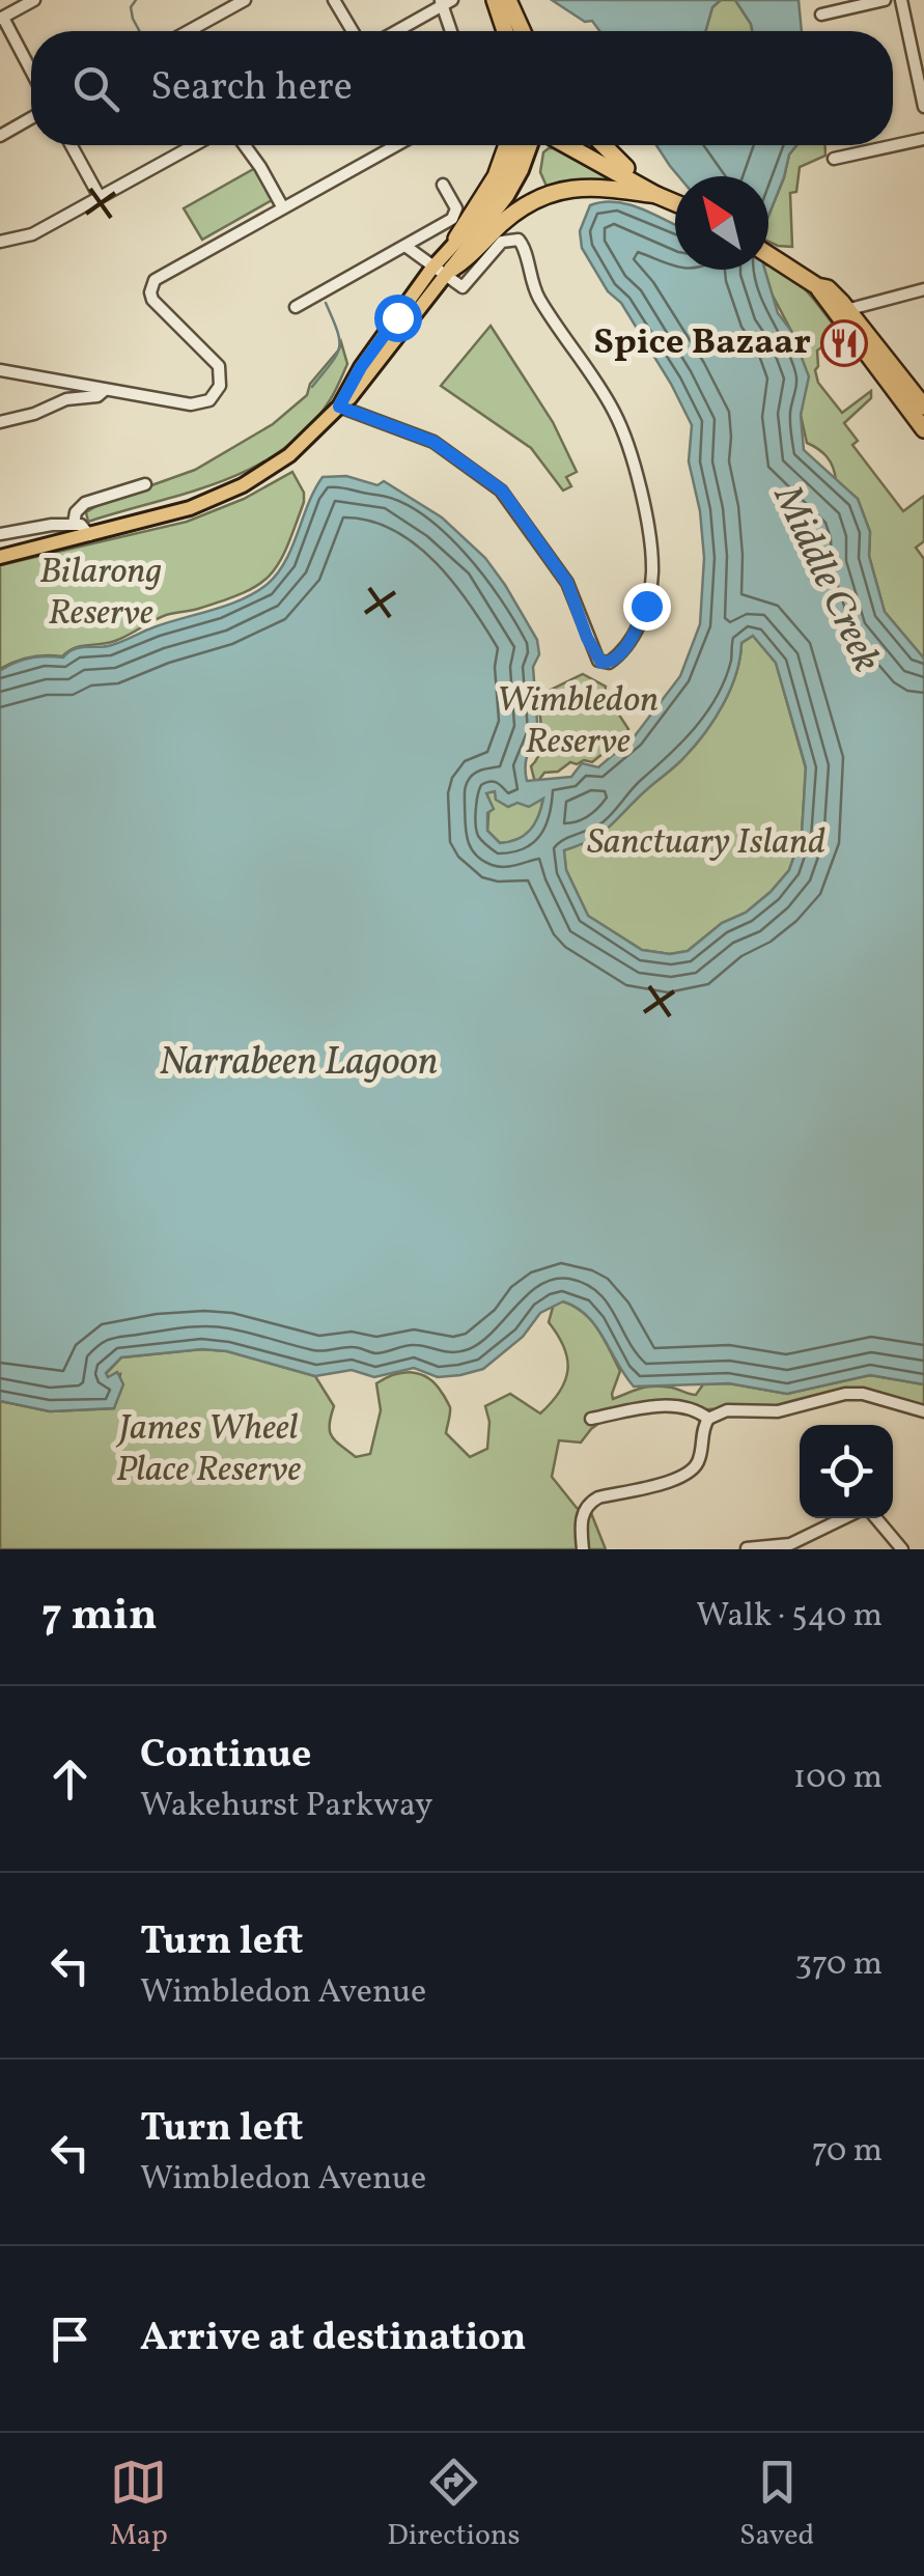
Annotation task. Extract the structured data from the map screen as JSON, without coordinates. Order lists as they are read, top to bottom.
{
  "water": ["Middle Creek", "Narrabeen Lagoon"],
  "parks": [
    "Bilarong Reserve",
    "Wimbledon Reserve",
    "Sanctuary Island",
    "James Wheel Place Reserve"
  ],
  "places": {
    "restaurant": ["Spice Bazaar"]
  },
  "north": "top left",
  "page": {
    "search": "Search here",
    "heading": ["7 min", "Walk · 540 m"],
    "list": [
      ["Continue", "Wakehurst Parkway", "100 m"],
      ["Turn left", "Wimbledon Avenue", "370 m"],
      ["Turn left", "Wimbledon Avenue", "70 m"],
      "Arrive at destination"
    ],
    "nav": ["Map", "Directions", "Saved"]
  }
}
